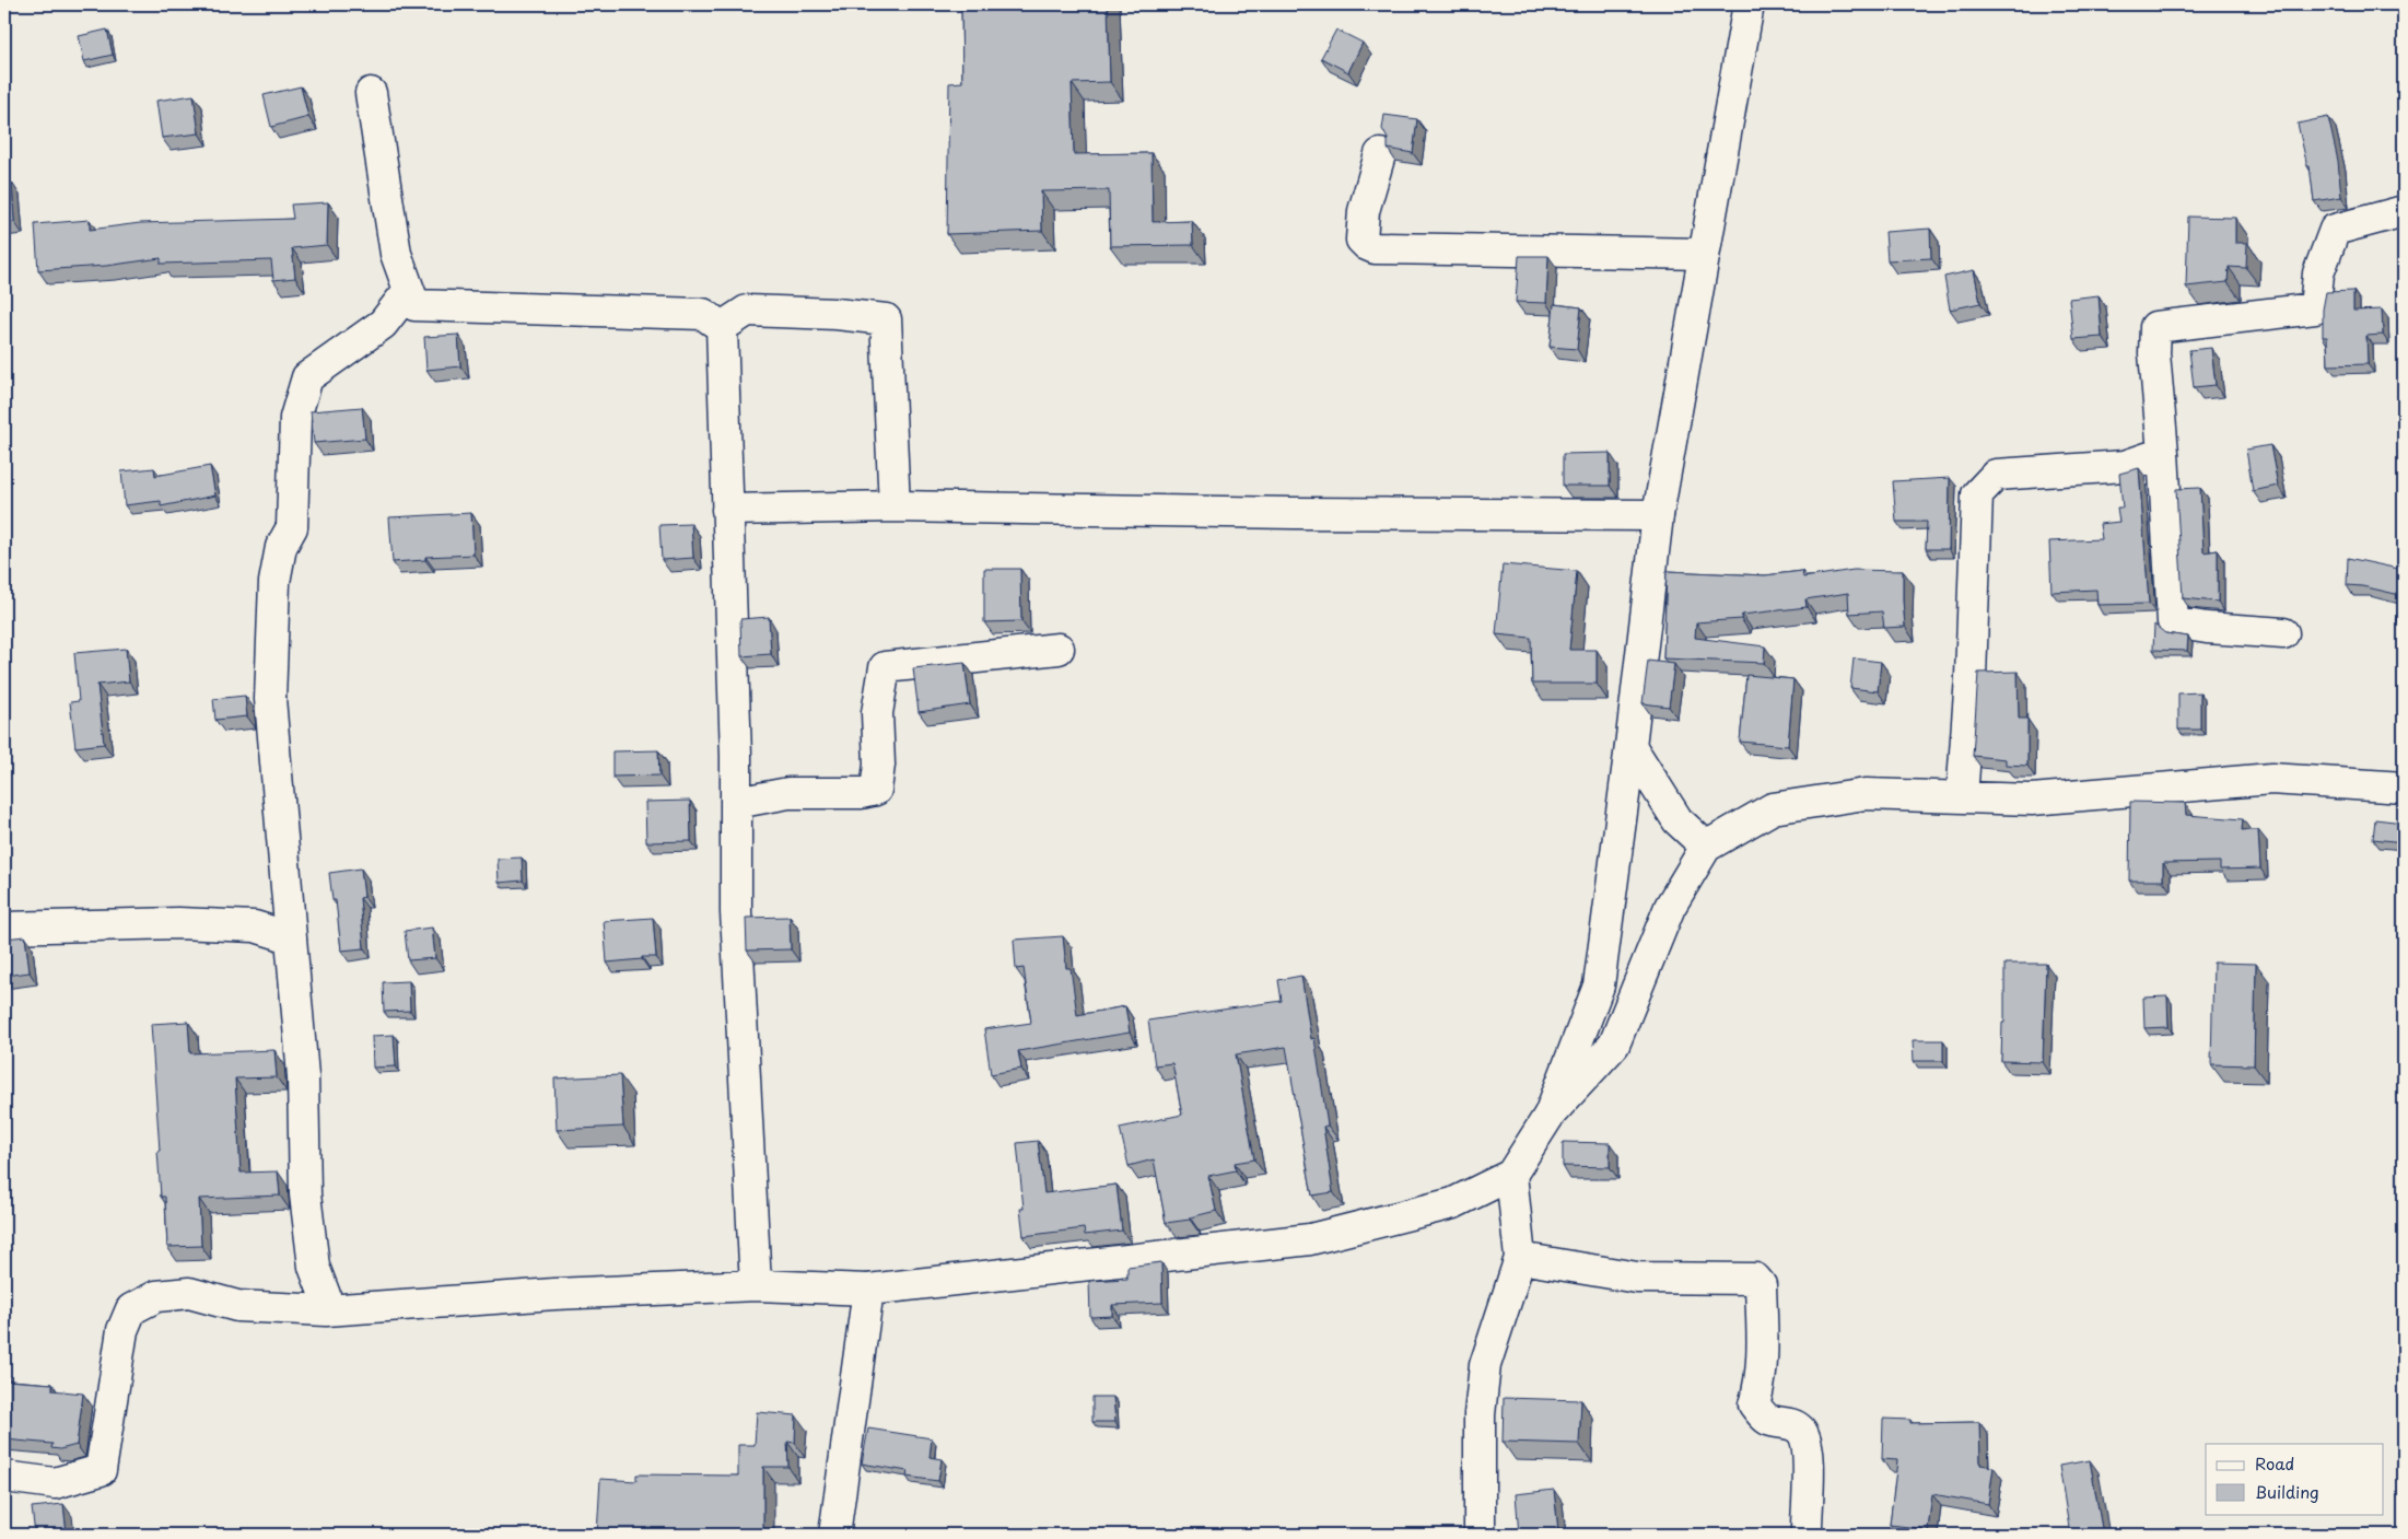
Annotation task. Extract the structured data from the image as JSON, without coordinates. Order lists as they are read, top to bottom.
{
  "legend": ["Road", "Building"]
}
